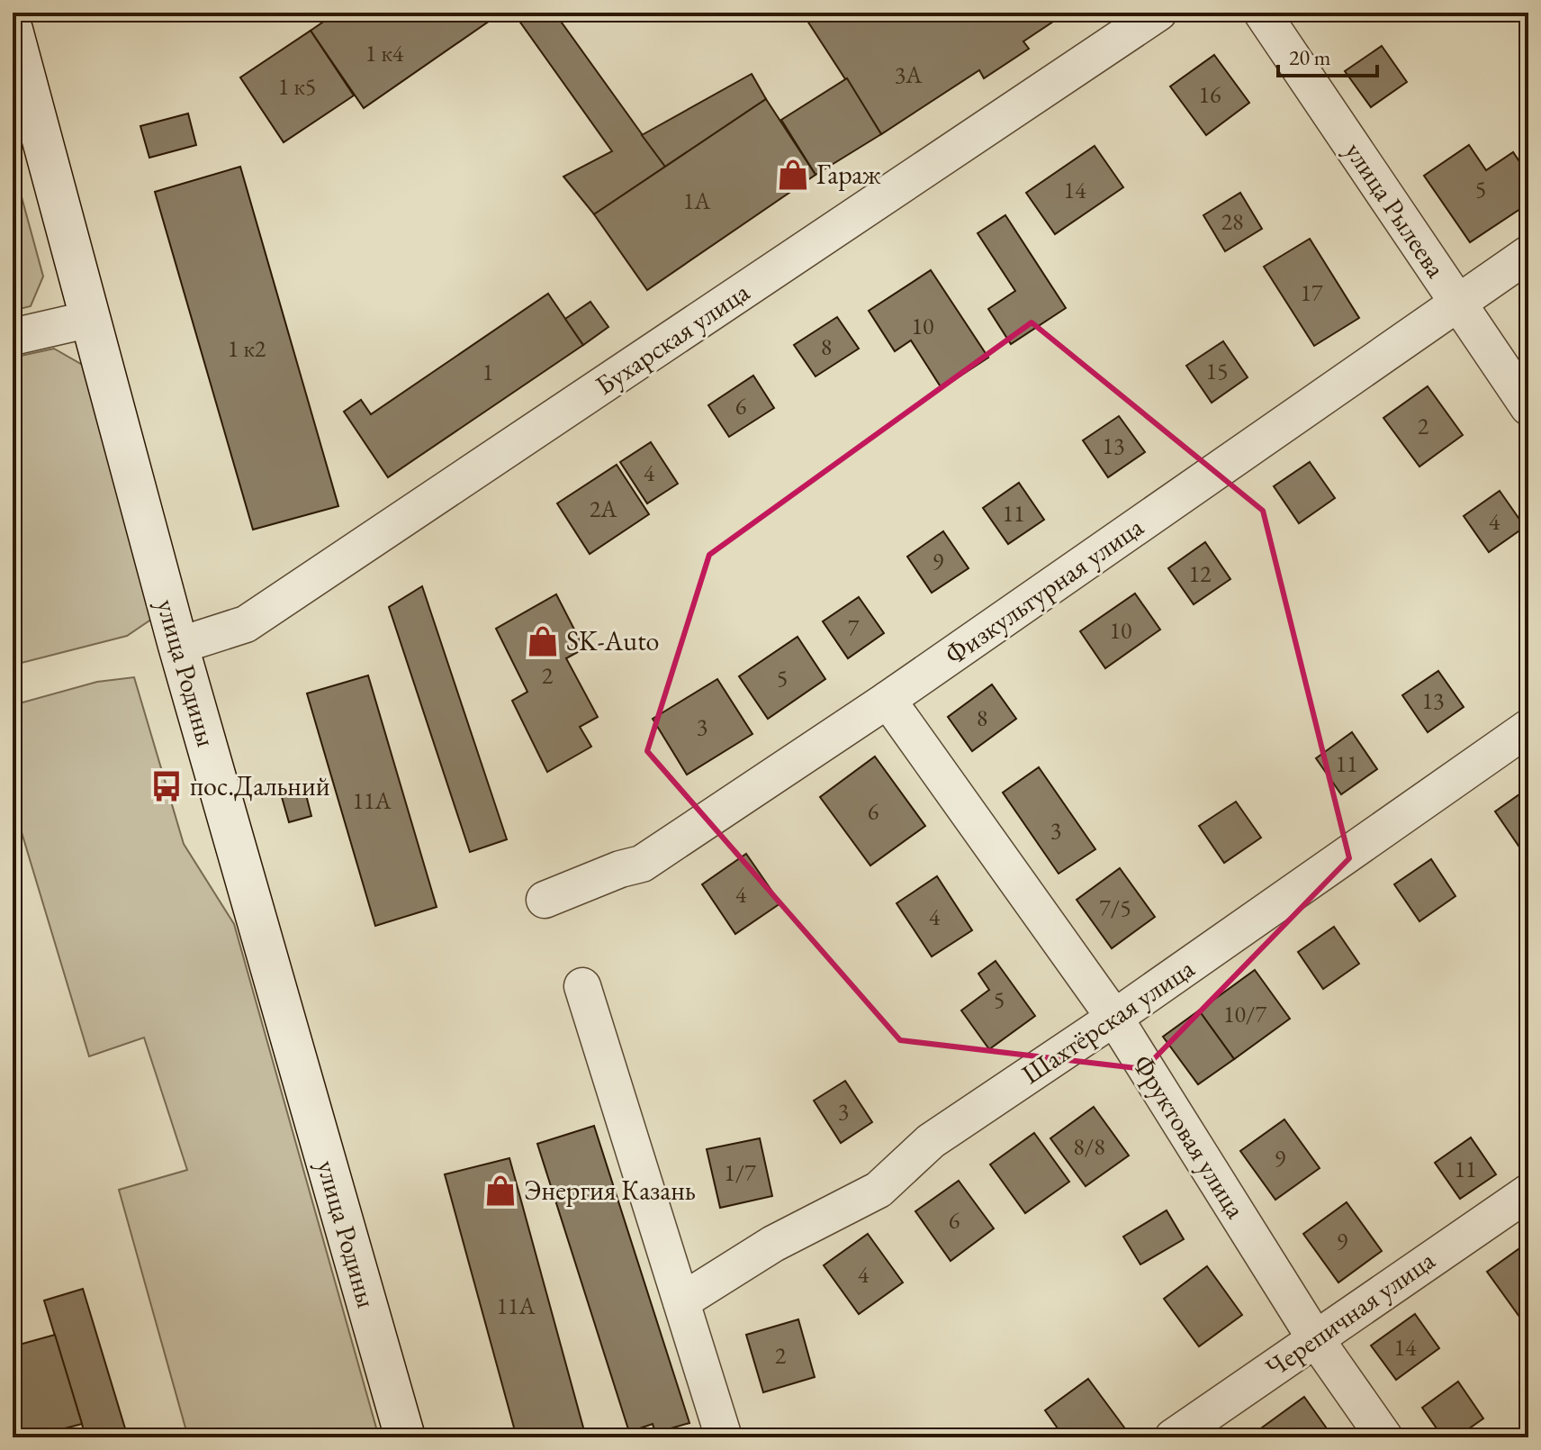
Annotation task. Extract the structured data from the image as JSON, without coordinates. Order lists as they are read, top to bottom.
{
  "streets": {
    "street": [
      "улица Рылеева",
      "Бухарская улица",
      "Физкультурная улица",
      "улица Родины",
      "Шахтёрская улица",
      "Фруктовая улица",
      "Черепичная улица"
    ]
  },
  "crossings": [
    ["улица Рылеева", "Физкультурная улица"],
    ["Бухарская улица", "улица Родины"],
    ["Физкультурная улица", "Фруктовая улица"],
    ["Шахтёрская улица", "Фруктовая улица"],
    ["Фруктовая улица", "Черепичная улица"]
  ],
  "places": {
    "shop": ["Гараж", "SK-Auto", "Энергия Казань"],
    "bus stop": ["пос.Дальний"]
  },
  "house_numbers": [
    "1 к4",
    "3А",
    "1 к5",
    "16",
    "5",
    "14",
    "1А",
    "28",
    "17",
    "10",
    "8",
    "1 к2",
    "15",
    "1",
    "6",
    "2",
    "13",
    "4",
    "2А",
    "11",
    "4",
    "9",
    "12",
    "7",
    "10",
    "2",
    "5",
    "13",
    "8",
    "3",
    "11",
    "11А",
    "6",
    "3",
    "4",
    "7/5",
    "4",
    "5",
    "10/7",
    "3",
    "8/8",
    "9",
    "11",
    "1/7",
    "6",
    "9",
    "4",
    "11А",
    "14",
    "2"
  ],
  "scale_bar": "20 m"
}
